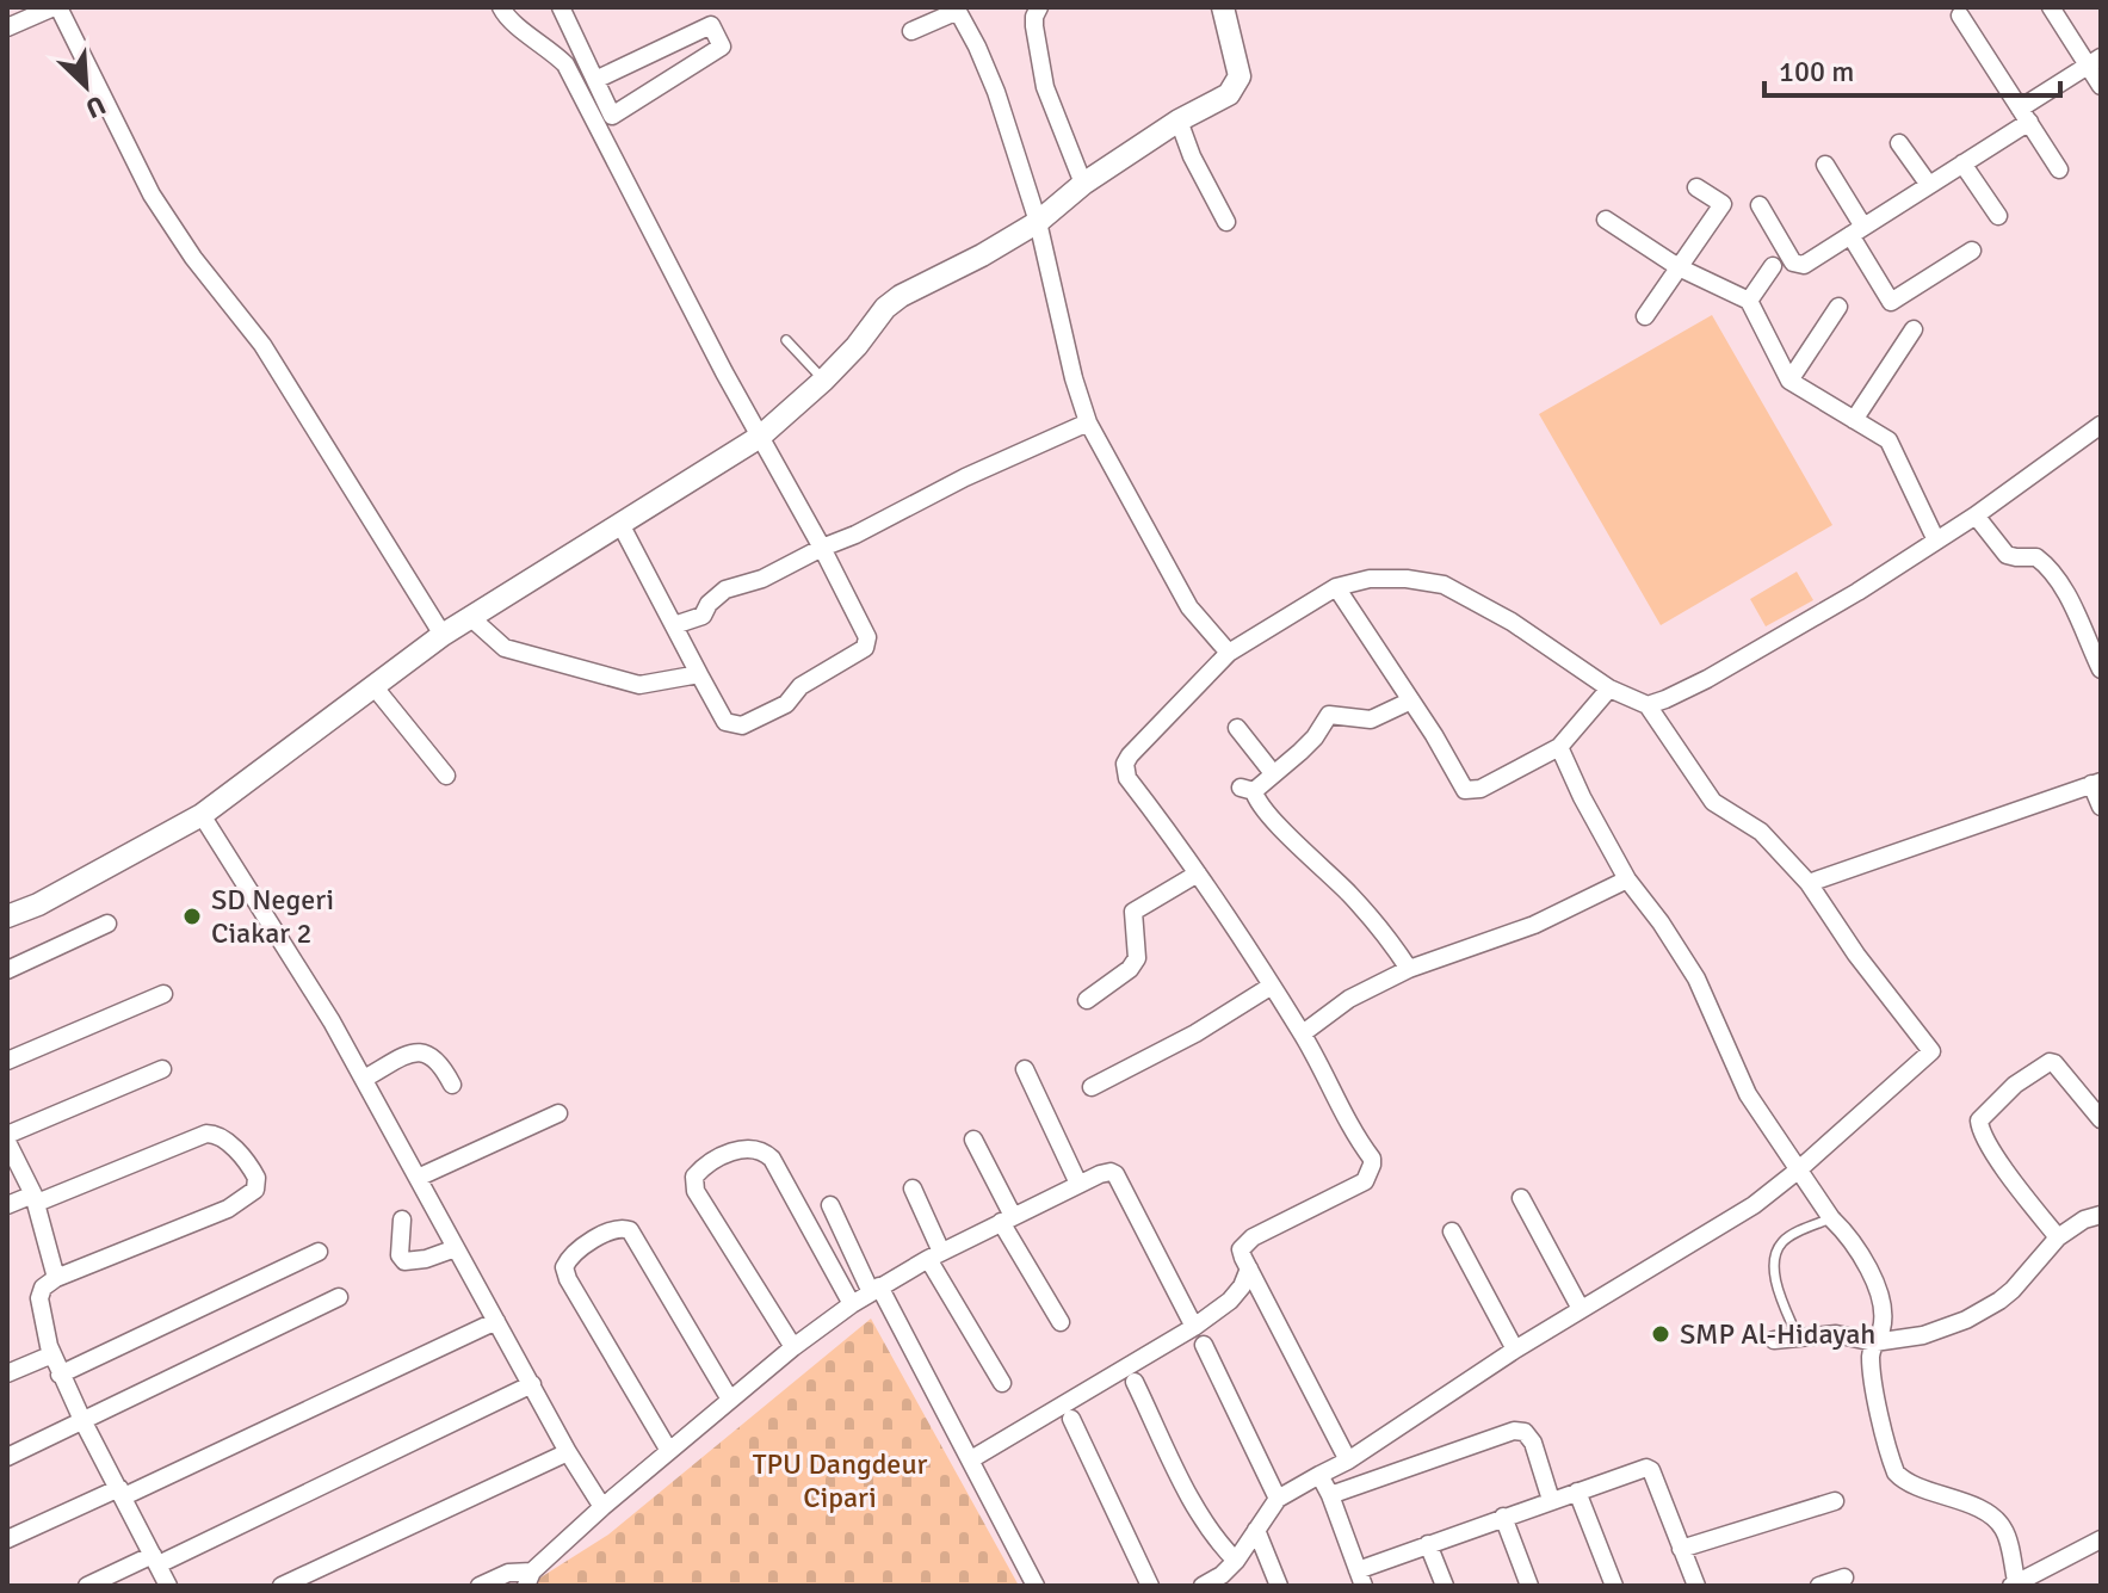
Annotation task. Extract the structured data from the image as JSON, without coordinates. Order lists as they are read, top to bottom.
{
  "parks": ["TPU Dangdeur Cipari"],
  "places": ["SD Negeri Ciakar 2", "SMP Al-Hidayah"],
  "scale_bar": "100 m",
  "north": "bottom right"
}
